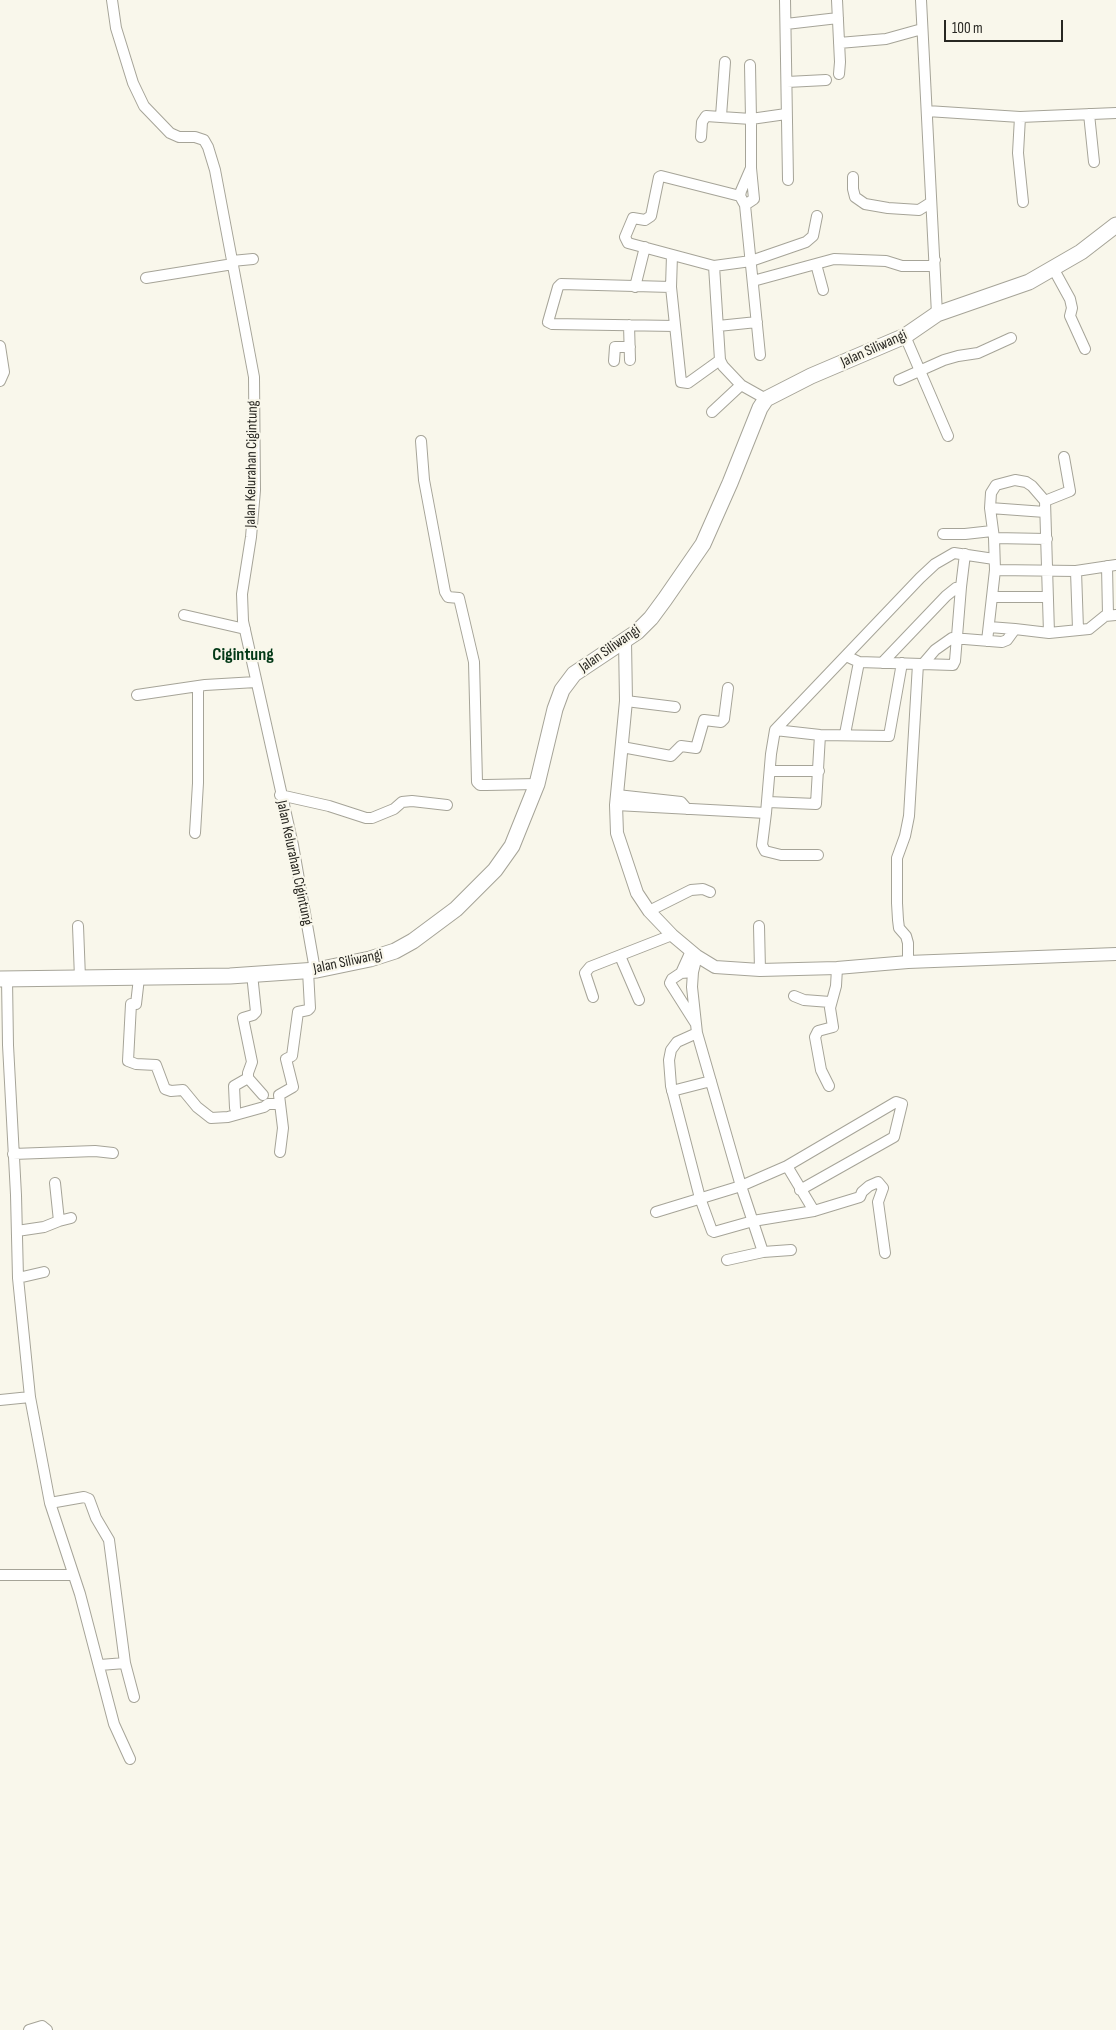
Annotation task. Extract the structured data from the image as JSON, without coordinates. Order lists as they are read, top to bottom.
{
  "streets": {
    "main road": ["Jalan Siliwangi"],
    "street": ["Jalan Kelurahan Cigintung"]
  },
  "crossings": [
    ["Jalan Siliwangi", "Jalan Kelurahan Cigintung"]
  ],
  "districts": ["Cigintung"],
  "scale_bar": "100 m"
}
